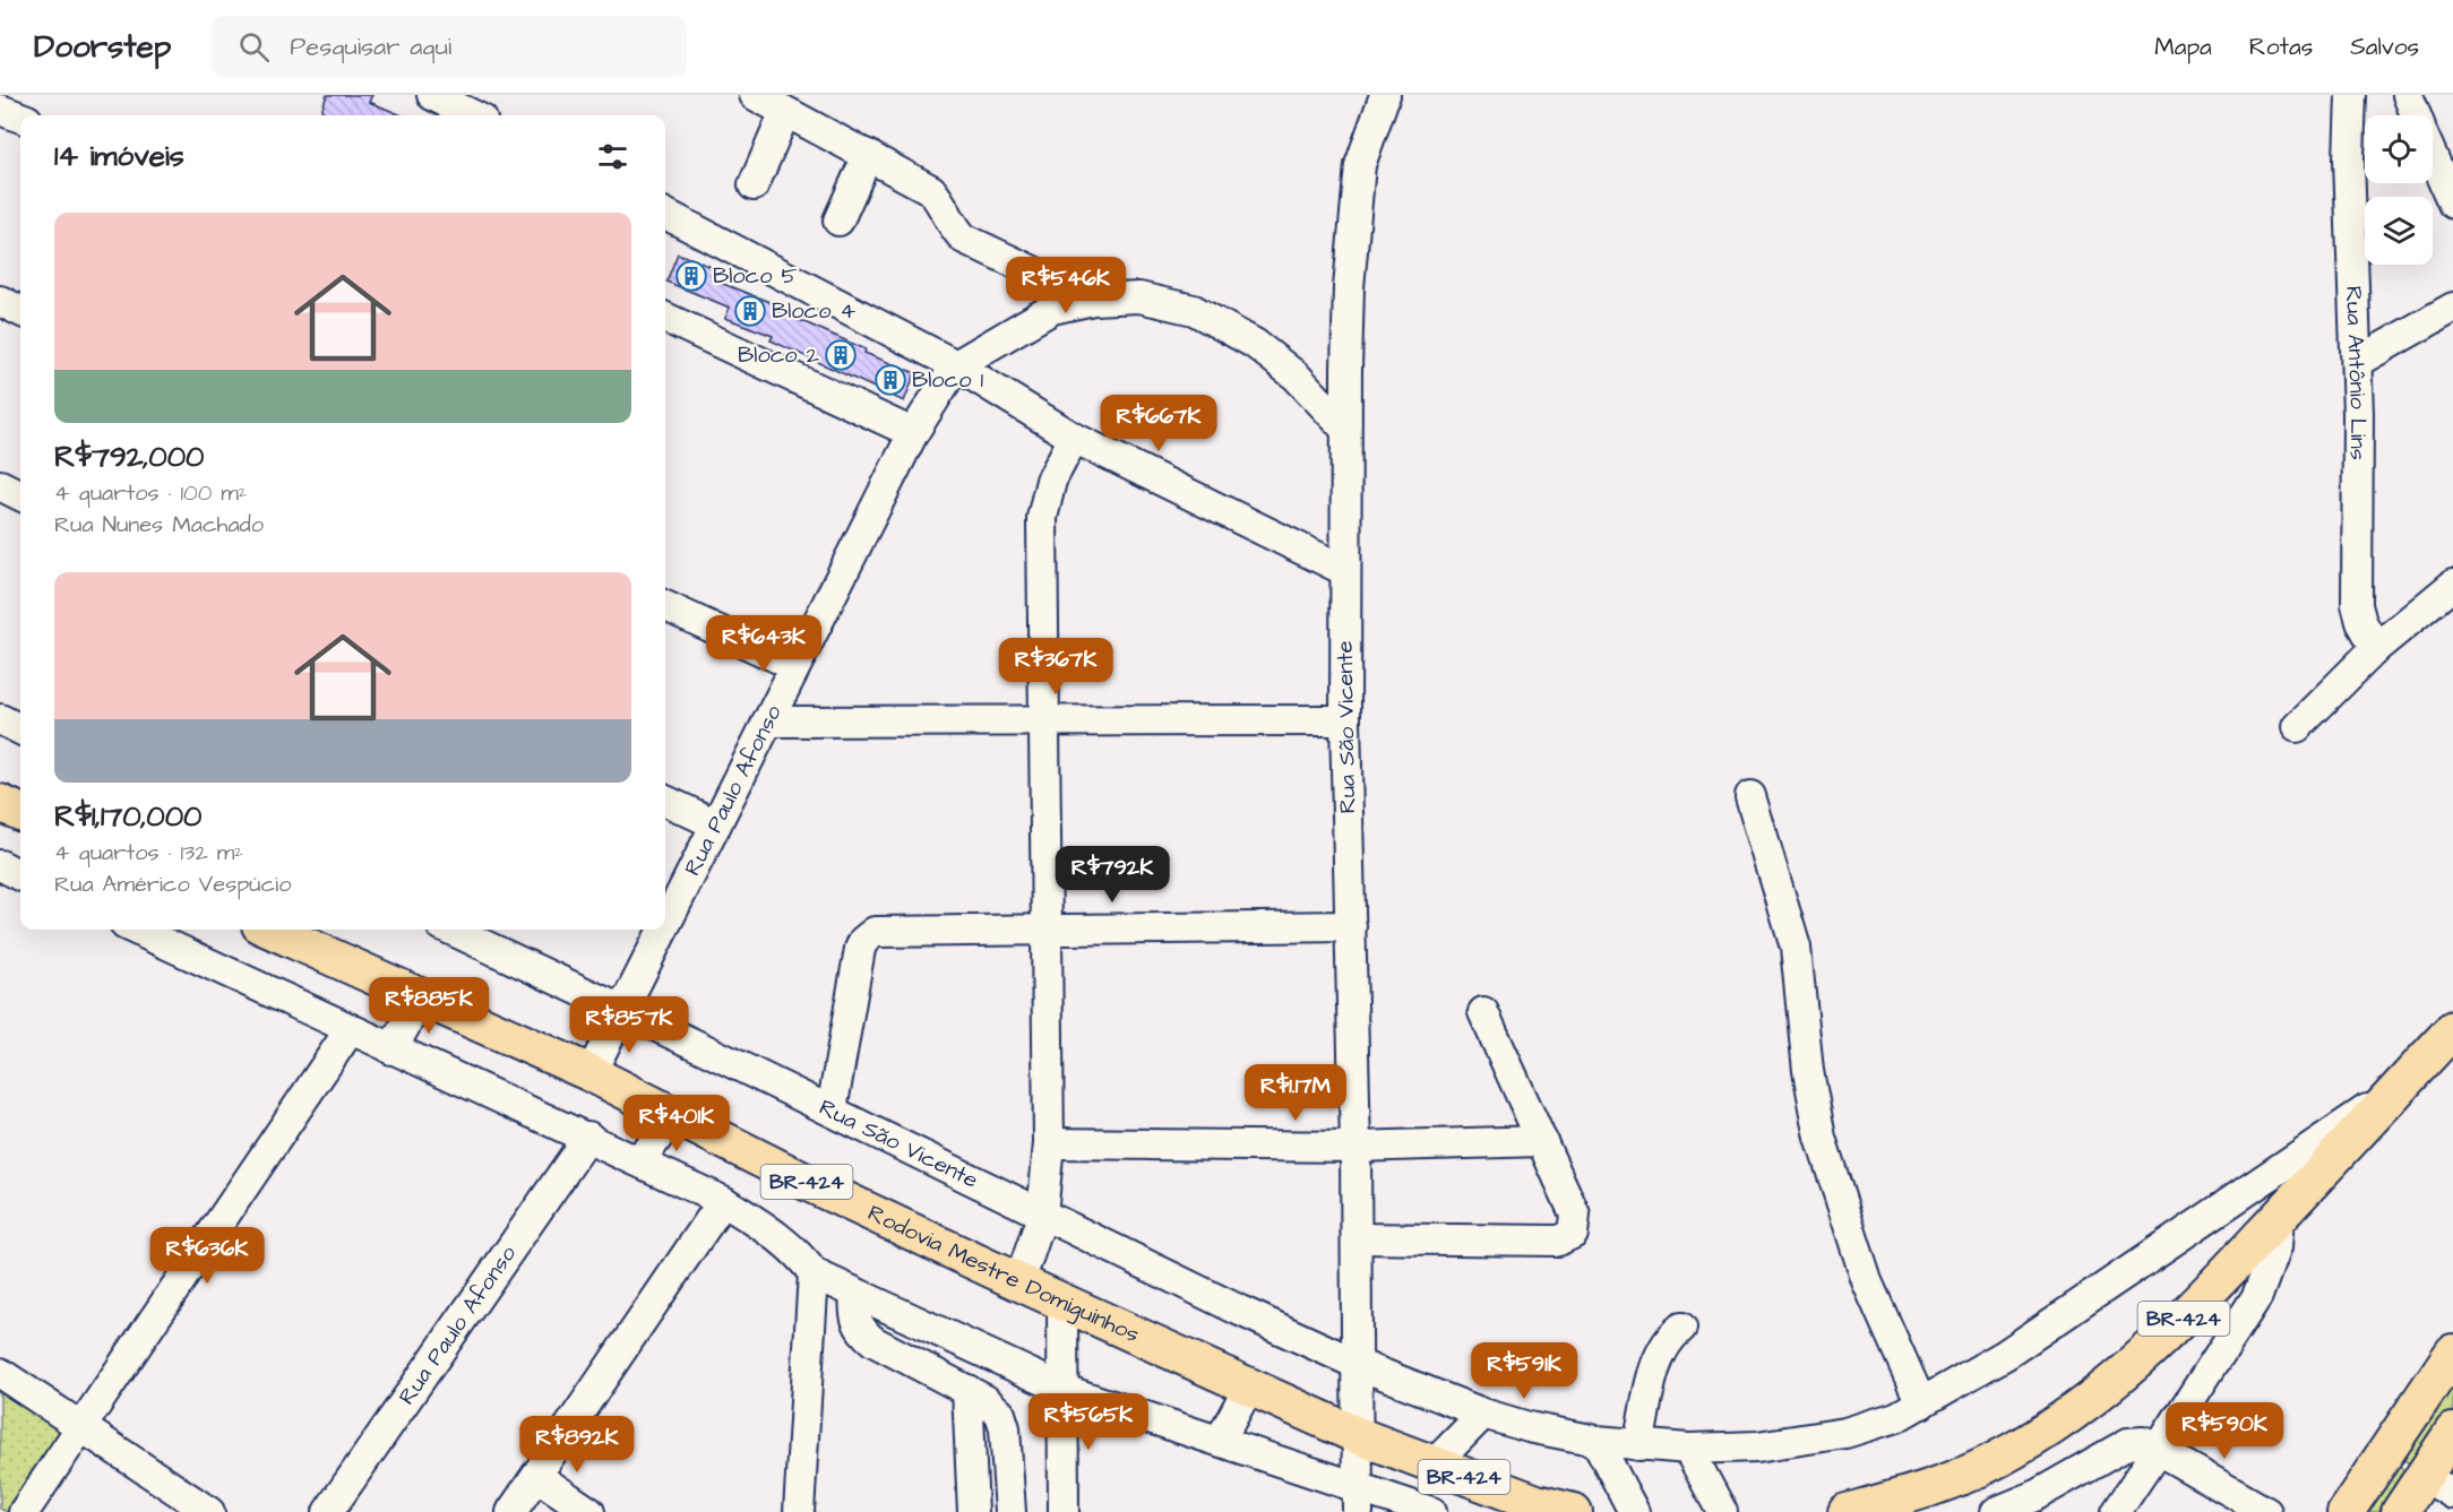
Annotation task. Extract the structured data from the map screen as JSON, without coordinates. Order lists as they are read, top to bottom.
{
  "streets": {
    "main road": ["BR-424", "Rodovia Mestre Domiguinhos"],
    "street": ["Rua Antônio Lins", "Rua São Vicente", "Rua Paulo Afonso"]
  },
  "crossings": [
    ["Rua São Vicente", "Rua Paulo Afonso"],
    ["Rua São Vicente", "Rodovia Mestre Domiguinhos"],
    ["Rua Paulo Afonso", "Rodovia Mestre Domiguinhos"]
  ],
  "places": {
    "building": [
      "Bloco 5",
      "Bloco 4",
      "Bloco 2",
      "Bloco 1"
    ]
  },
  "page": {
    "header": "Doorstep",
    "search": "Pesquisar aqui",
    "nav": ["Mapa", "Rotas", "Salvos"],
    "heading": "14 imóveis",
    "list": [
      {
        "name": "R$792,000",
        "note": "4 quartos · 100 m² · Rua Nunes Machado"
      },
      {
        "name": "R$1,170,000",
        "note": "4 quartos · 132 m² · Rua Américo Vespúcio"
      }
    ],
    "price": [
      "R$546K",
      "R$667K",
      "R$643K",
      "R$367K",
      "R$792K",
      "R$885K",
      "R$857K",
      "R$1.17M",
      "R$401K",
      "R$636K",
      "R$591K",
      "R$565K",
      "R$590K",
      "R$892K"
    ]
  }
}
